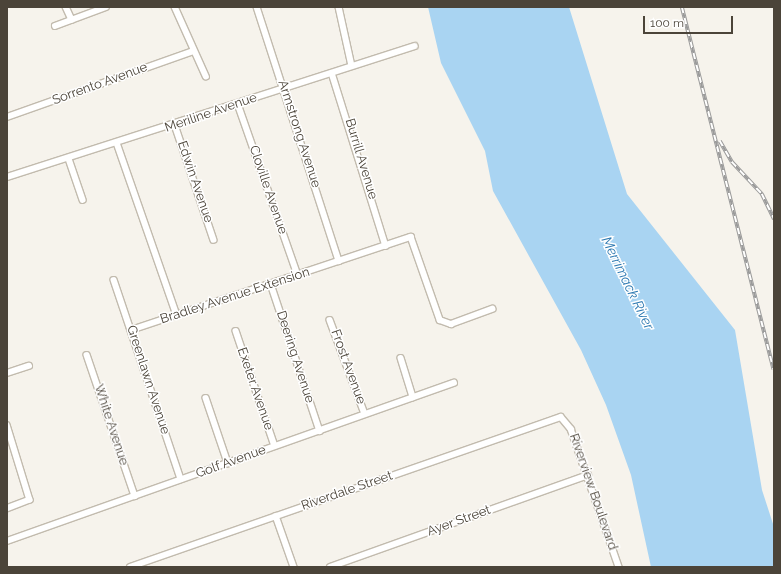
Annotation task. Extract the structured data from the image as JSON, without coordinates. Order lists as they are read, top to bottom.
{
  "streets": {
    "street": [
      "Sorrento Avenue",
      "Meriline Avenue",
      "Armstrong Avenue",
      "Burrill Avenue",
      "Edwin Avenue",
      "Cloville Avenue",
      "Bradley Avenue Extension",
      "Deering Avenue",
      "Frost Avenue",
      "Greenlawn Avenue",
      "Exeter Avenue",
      "White Avenue",
      "Golf Avenue",
      "Riverdale Street",
      "Riverview Boulevard",
      "Ayer Street"
    ]
  },
  "crossings": [
    ["Meriline Avenue", "Armstrong Avenue"],
    ["Meriline Avenue", "Burrill Avenue"],
    ["Meriline Avenue", "Edwin Avenue"],
    ["Meriline Avenue", "Cloville Avenue"],
    ["Armstrong Avenue", "Bradley Avenue Extension"],
    ["Burrill Avenue", "Bradley Avenue Extension"],
    ["Cloville Avenue", "Bradley Avenue Extension"],
    ["Bradley Avenue Extension", "Deering Avenue"],
    ["Bradley Avenue Extension", "Greenlawn Avenue"],
    ["Deering Avenue", "Golf Avenue"],
    ["Frost Avenue", "Golf Avenue"],
    ["Greenlawn Avenue", "Golf Avenue"],
    ["Exeter Avenue", "Golf Avenue"],
    ["White Avenue", "Golf Avenue"],
    ["Riverdale Street", "Riverview Boulevard"],
    ["Riverview Boulevard", "Ayer Street"]
  ],
  "water": ["Merrimack River"],
  "scale_bar": "100 m"
}
